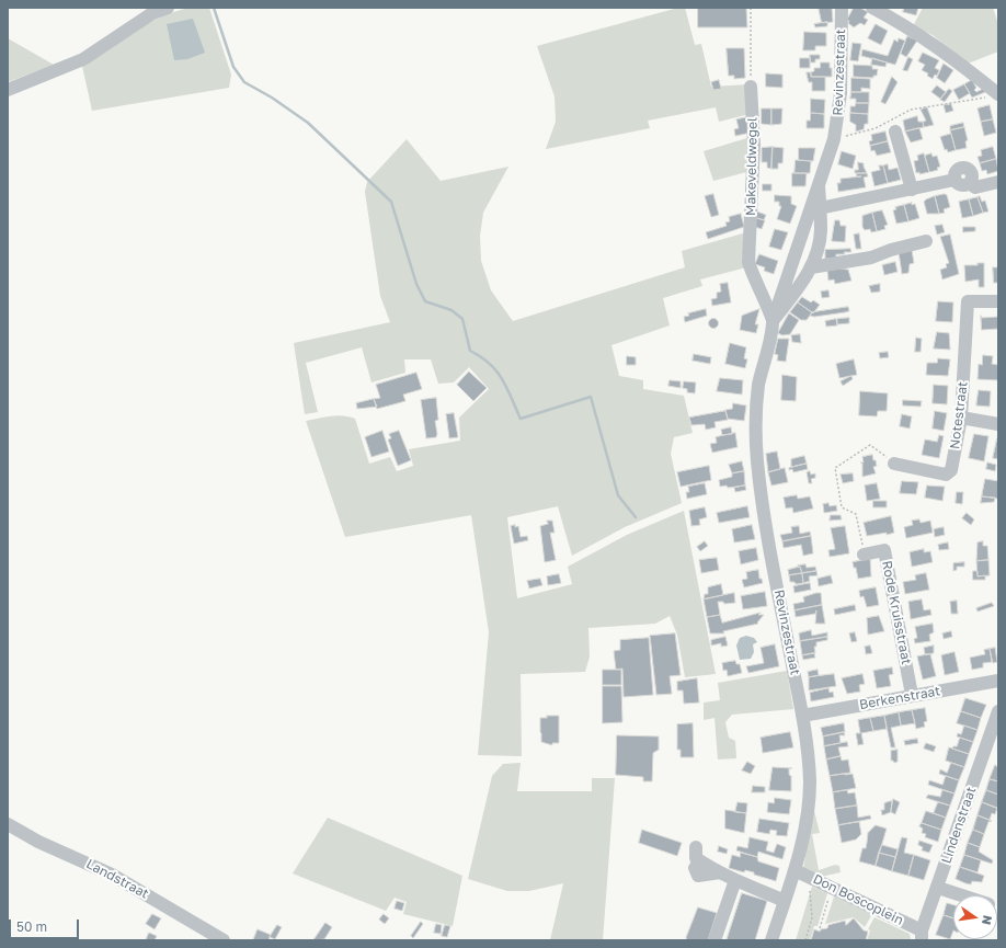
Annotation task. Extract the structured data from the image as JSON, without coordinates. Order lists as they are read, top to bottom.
{
  "streets": {
    "street": [
      "Revinzestraat",
      "Makeveldwegel",
      "Notestraat",
      "Rode Kruisstraat",
      "Berkenstraat",
      "Lindenstraat",
      "Landstraat",
      "Don Boscoplein"
    ]
  },
  "crossings": [
    ["Revinzestraat", "Makeveldwegel"],
    ["Revinzestraat", "Berkenstraat"],
    ["Revinzestraat", "Don Boscoplein"],
    ["Rode Kruisstraat", "Berkenstraat"],
    ["Lindenstraat", "Don Boscoplein"]
  ],
  "scale_bar": "50 m",
  "north": "right"
}
